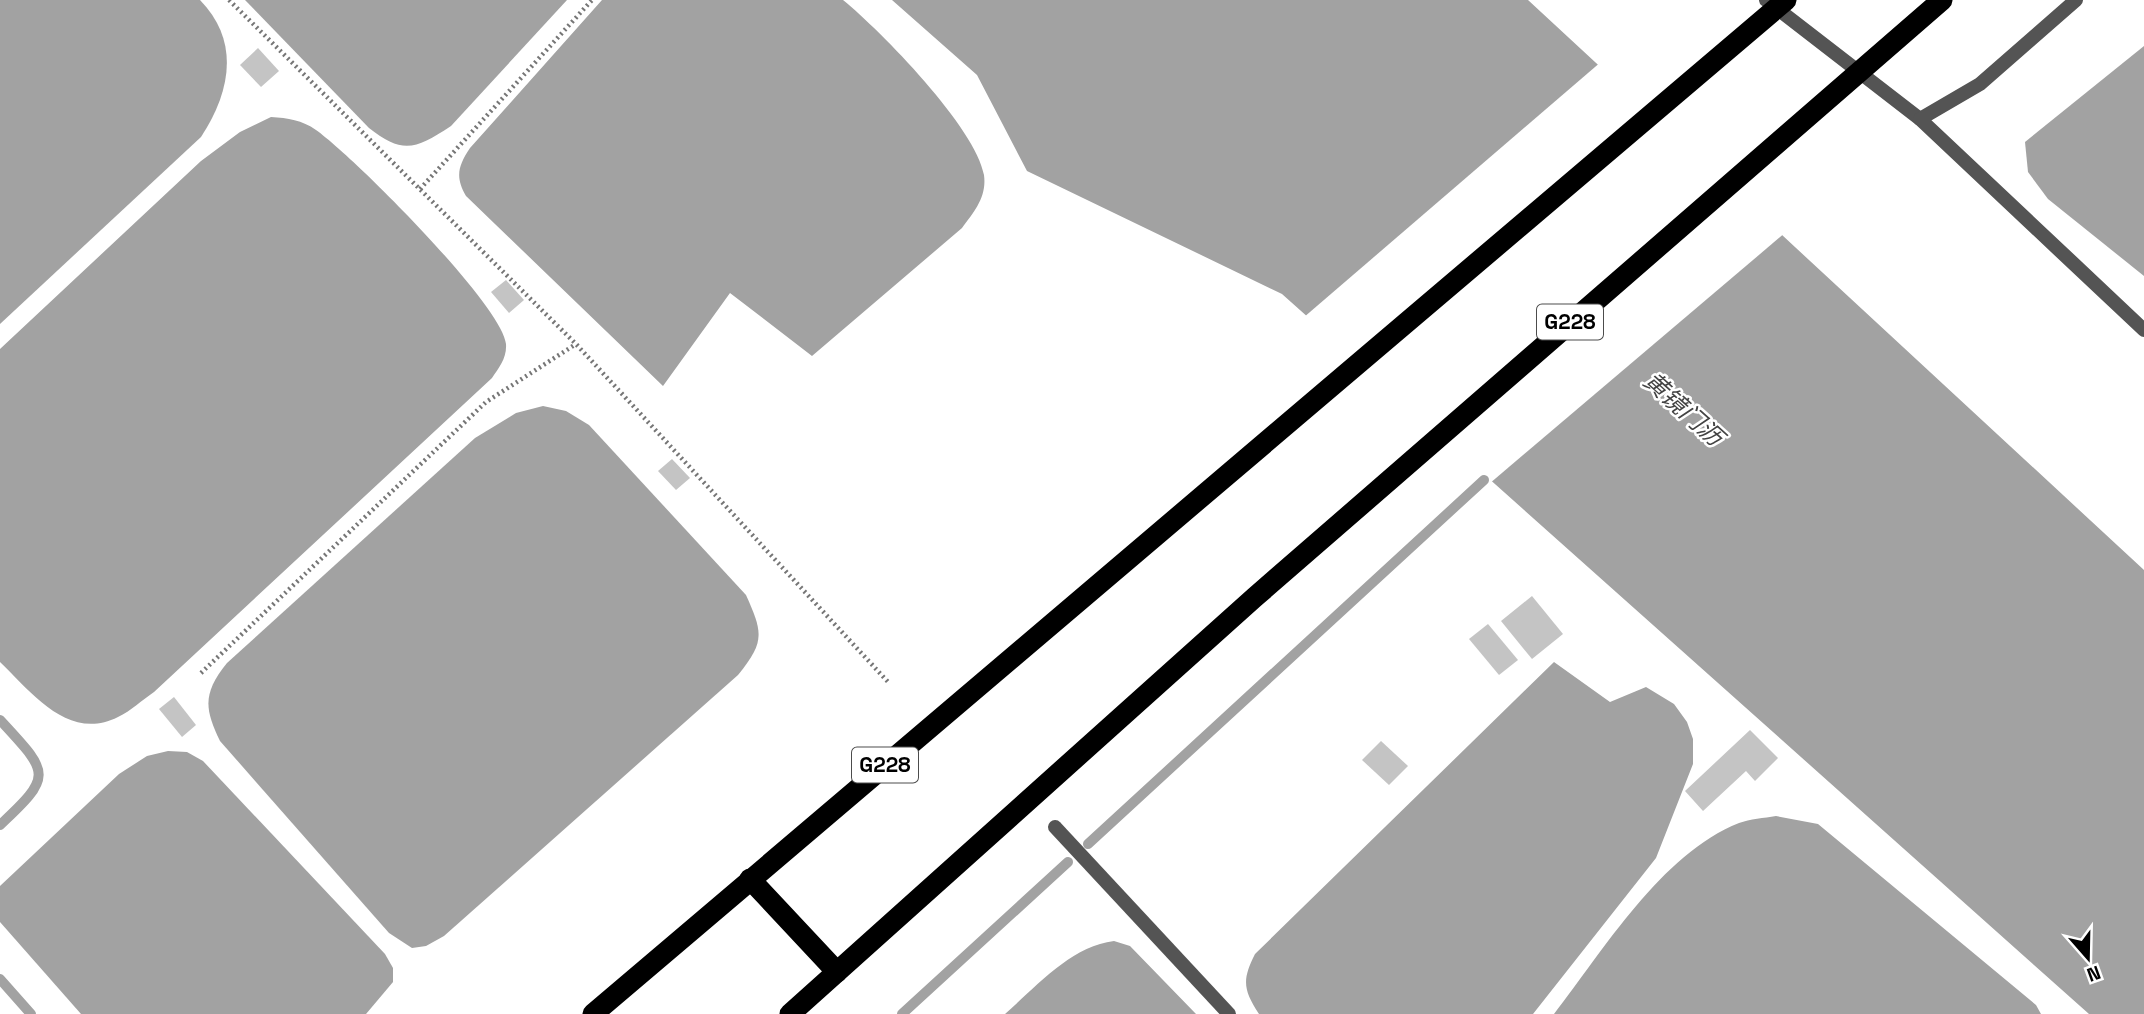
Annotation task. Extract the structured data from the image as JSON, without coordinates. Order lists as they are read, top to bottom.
{
  "streets": {
    "highway": ["G228"]
  },
  "water": ["黄镜门沥"],
  "north": "bottom"
}
